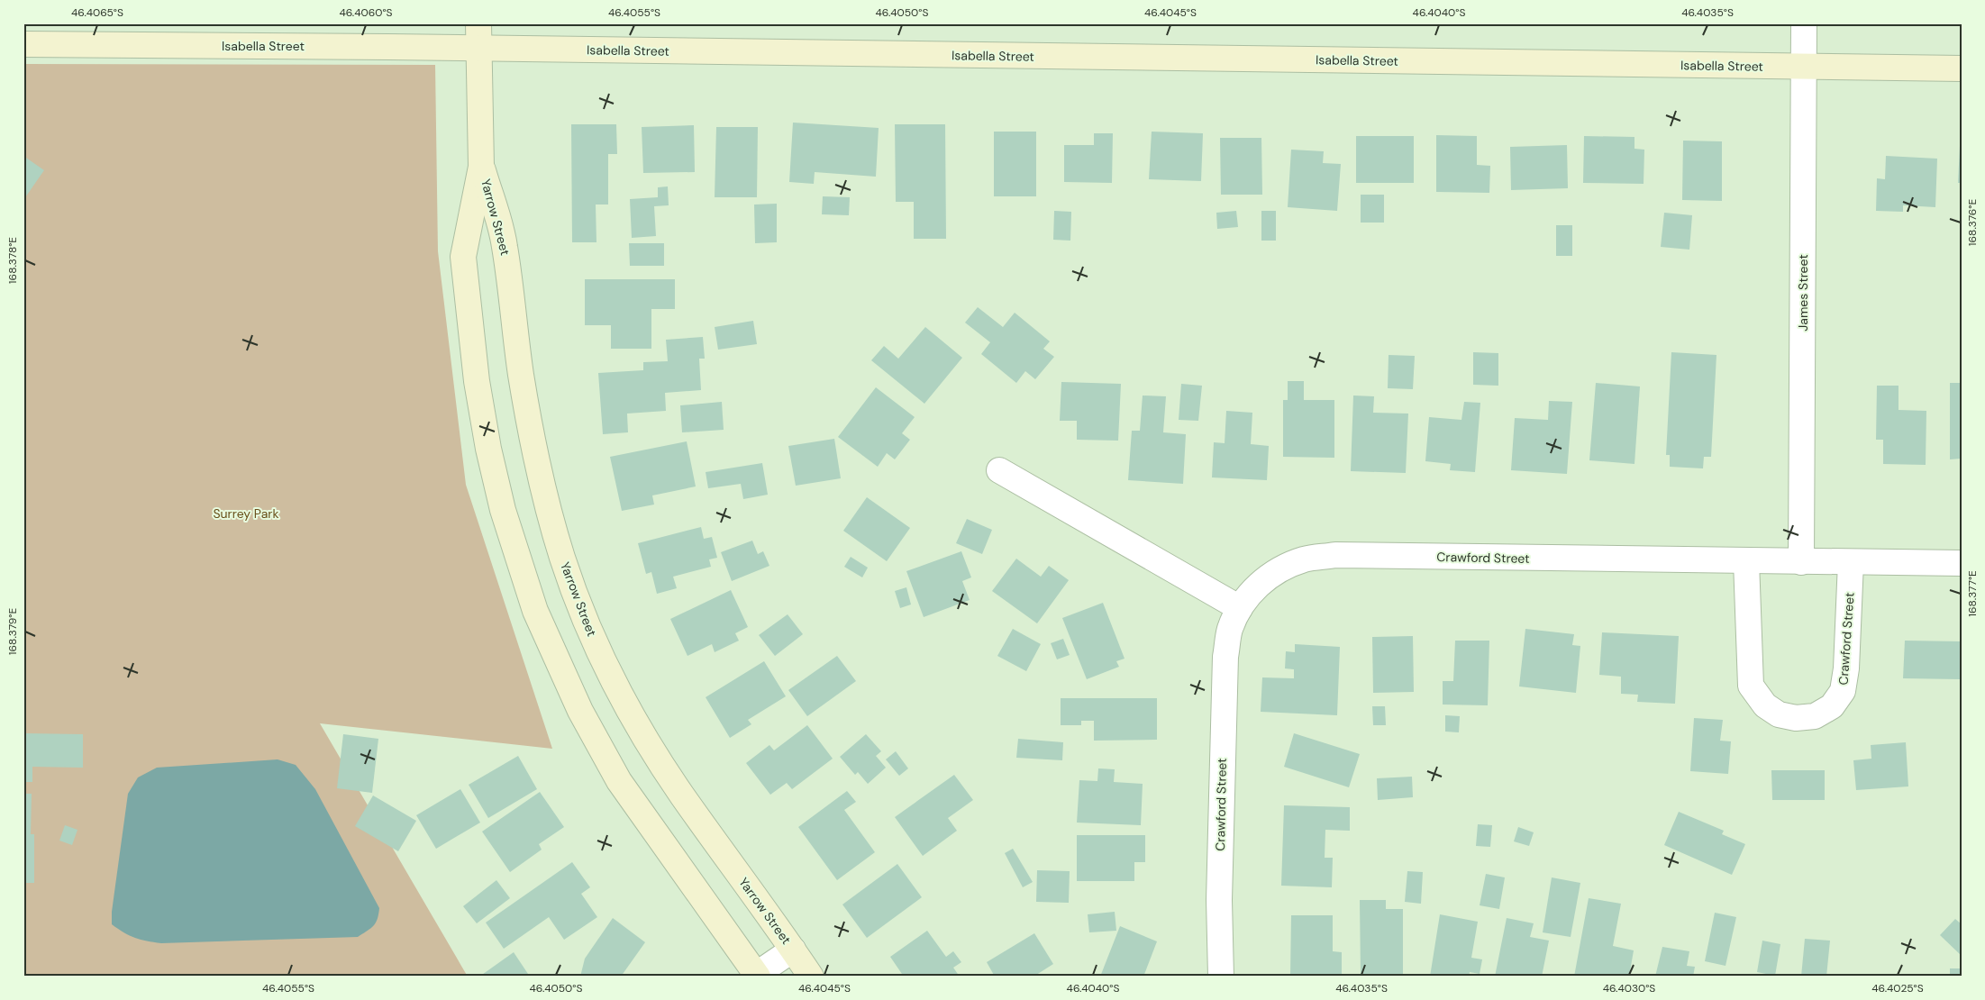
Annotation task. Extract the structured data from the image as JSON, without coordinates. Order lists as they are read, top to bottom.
{
  "streets": {
    "street": [
      "Isabella Street",
      "Yarrow Street",
      "James Street",
      "Crawford Street"
    ]
  },
  "crossings": [
    ["Isabella Street", "Yarrow Street"],
    ["Isabella Street", "James Street"],
    ["James Street", "Crawford Street"]
  ],
  "parks": ["Surrey Park"],
  "coordinates": [
    "46.4065°S",
    "46.4060°S",
    "46.4055°S",
    "46.4050°S",
    "46.4045°S",
    "46.4040°S",
    "46.4035°S",
    "168.376°E",
    "168.378°E",
    "168.377°E",
    "168.379°E",
    "46.4030°S",
    "46.4025°S"
  ]
}
